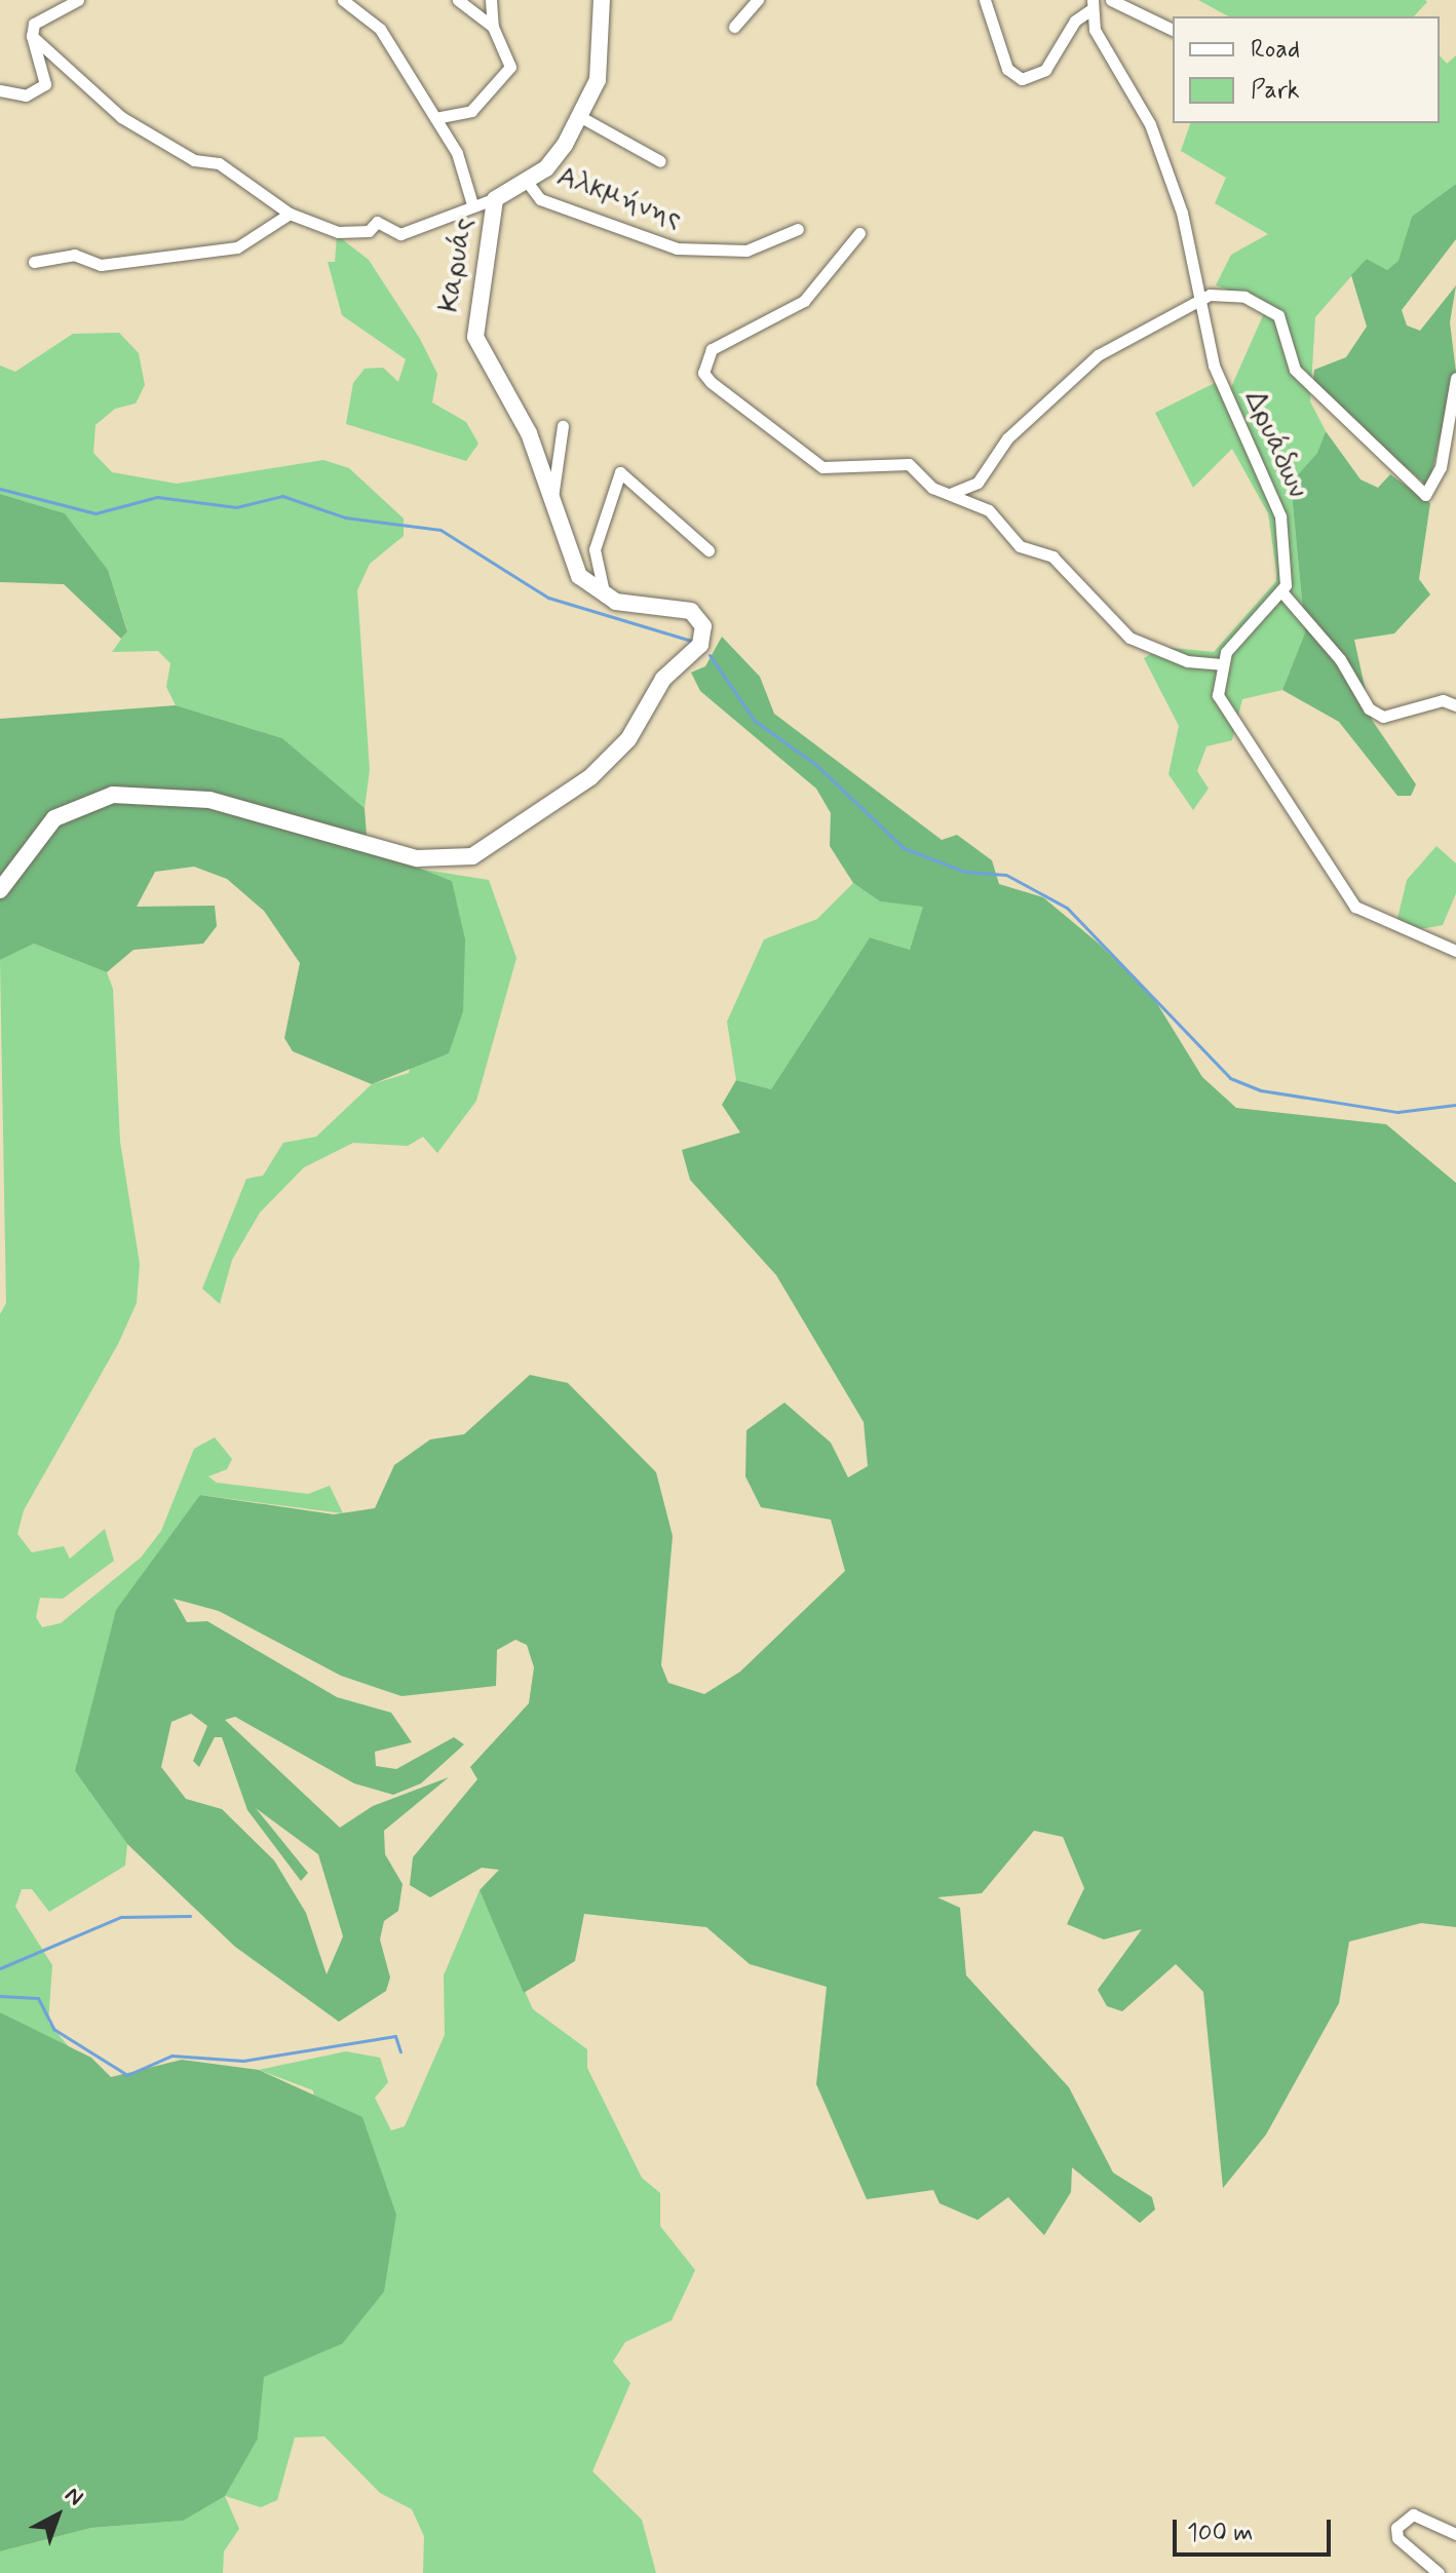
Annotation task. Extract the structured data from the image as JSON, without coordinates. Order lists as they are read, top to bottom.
{
  "streets": {
    "street": ["Αλκμήνης", "Καρυάς", "Δρυάδων"]
  },
  "crossings": [
    ["Αλκμήνης", "Καρυάς"]
  ],
  "legend": ["Road", "Park"],
  "scale_bar": "100 m",
  "north": "top right"
}
